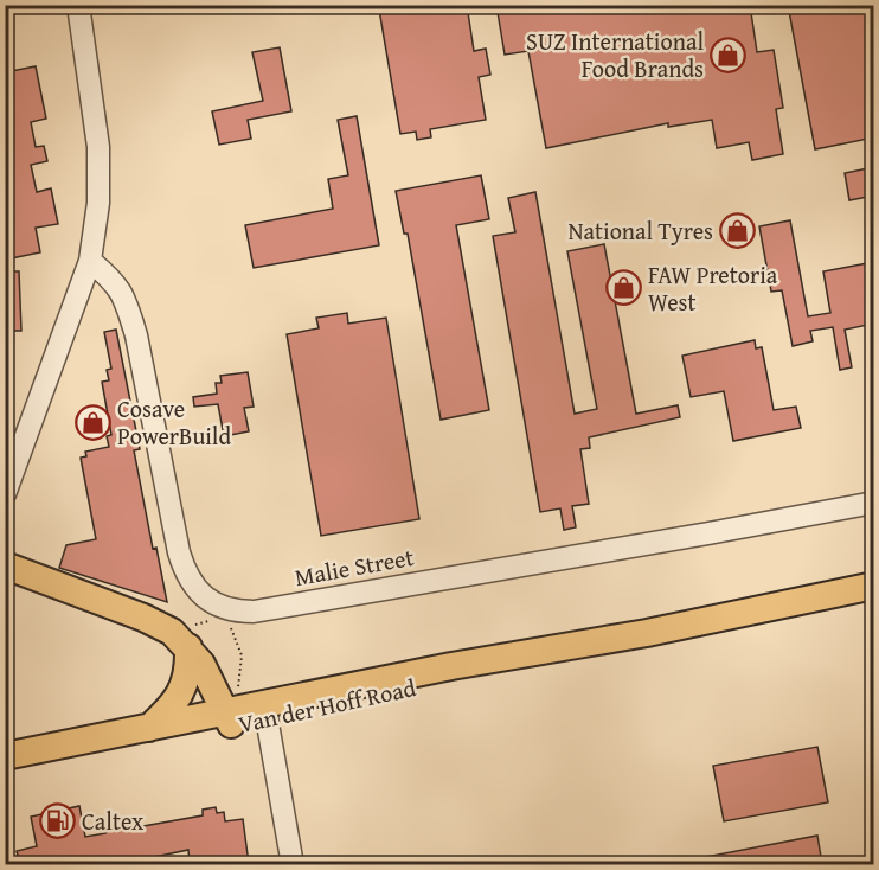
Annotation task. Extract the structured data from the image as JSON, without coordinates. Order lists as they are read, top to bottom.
{
  "streets": {
    "main road": ["Van der Hoff Road"],
    "street": ["Malie Street"]
  },
  "places": {
    "shop": [
      "SUZ International Food Brands",
      "National Tyres",
      "FAW Pretoria West",
      "Cosave PowerBuild"
    ],
    "fuel station": ["Caltex"]
  }
}
